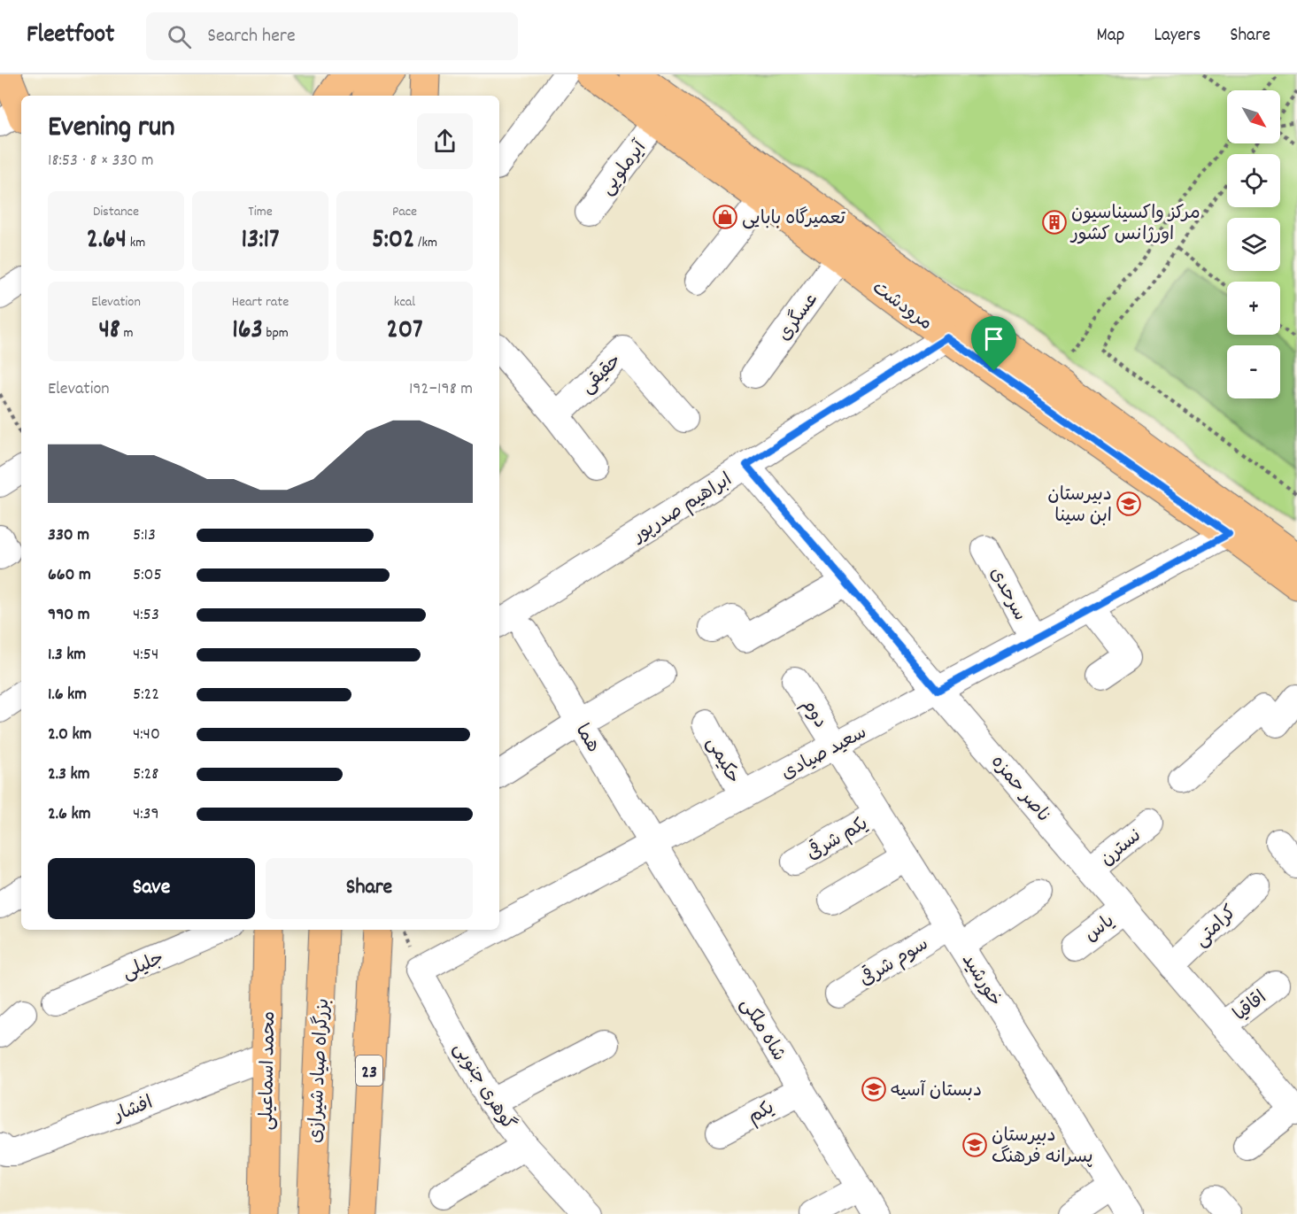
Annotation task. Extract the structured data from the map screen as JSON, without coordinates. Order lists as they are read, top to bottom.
{
  "streets": {
    "main road": [
      "مرودشت",
      "محمد اسماعیلی",
      "بزرگراه صیاد شیرازی",
      "23"
    ],
    "street": [
      "آیرملویی",
      "عسگری",
      "حقیقی",
      "ابراهیم صدرپور",
      "سرحدی",
      "دوم",
      "هما",
      "سعید صیادی",
      "حکیمی",
      "ناصر حمزه",
      "یکم شرقی",
      "نسترن",
      "کرامتی",
      "یاس",
      "سوم شرقی",
      "جلیلی",
      "خورشید",
      "اقاقیا",
      "شاه ملکی",
      "گوهری جنوبی",
      "افشار",
      "یکم"
    ]
  },
  "crossings": [
    ["آیرملویی", "مرودشت"],
    ["مرودشت", "عسگری"],
    ["مرودشت", "ابراهیم صدرپور"],
    ["مرودشت", "سعید صیادی"],
    ["ابراهیم صدرپور", "ناصر حمزه"],
    ["سرحدی", "سعید صیادی"],
    ["دوم", "سعید صیادی"],
    ["دوم", "خورشید"],
    ["هما", "سعید صیادی"],
    ["هما", "شاه ملکی"],
    ["سعید صیادی", "حکیمی"],
    ["سعید صیادی", "ناصر حمزه"],
    ["سعید صیادی", "خورشید"],
    ["سعید صیادی", "شاه ملکی"],
    ["سعید صیادی", "گوهری جنوبی"],
    ["ناصر حمزه", "نسترن"],
    ["ناصر حمزه", "کرامتی"],
    ["ناصر حمزه", "یاس"],
    ["ناصر حمزه", "اقاقیا"],
    ["یکم شرقی", "خورشید"],
    ["سوم شرقی", "خورشید"],
    ["شاه ملکی", "یکم"],
    ["محمد اسماعیلی", "افشار"]
  ],
  "places": {
    "shop": ["تعمیرگاه بابایی"],
    "building": ["مرکز واکسیناسیون اورژانس کشور"],
    "school or university": ["دبیرستان ابن سینا", "دبستان آسیه", "دبیرستان پسرانه فرهنگ"]
  },
  "north": "bottom right",
  "page": {
    "header": "Fleetfoot",
    "search": "Search here",
    "nav": ["Map", "Layers", "Share"],
    "map_buttons": ["+", "−"],
    "heading": ["Evening run", "18:53 · 8 × 330 m"],
    "stats": [
      ["Distance", "2.64 km"],
      ["Time", "13:17"],
      ["Pace", "5:02 /km"],
      ["Elevation", "48 m"],
      ["Heart rate", "163 bpm"],
      ["kcal", "207"]
    ],
    "chart": ["Elevation", "192–198 m"],
    "list": [
      {
        "name": "330 m",
        "note": "5:13"
      },
      {
        "name": "660 m",
        "note": "5:05"
      },
      {
        "name": "990 m",
        "note": "4:53"
      },
      {
        "name": "1.3 km",
        "note": "4:54"
      },
      {
        "name": "1.6 km",
        "note": "5:22"
      },
      {
        "name": "2.0 km",
        "note": "4:40"
      },
      {
        "name": "2.3 km",
        "note": "5:28"
      },
      {
        "name": "2.6 km",
        "note": "4:39"
      }
    ],
    "buttons": ["Save", "Share"]
  }
}
